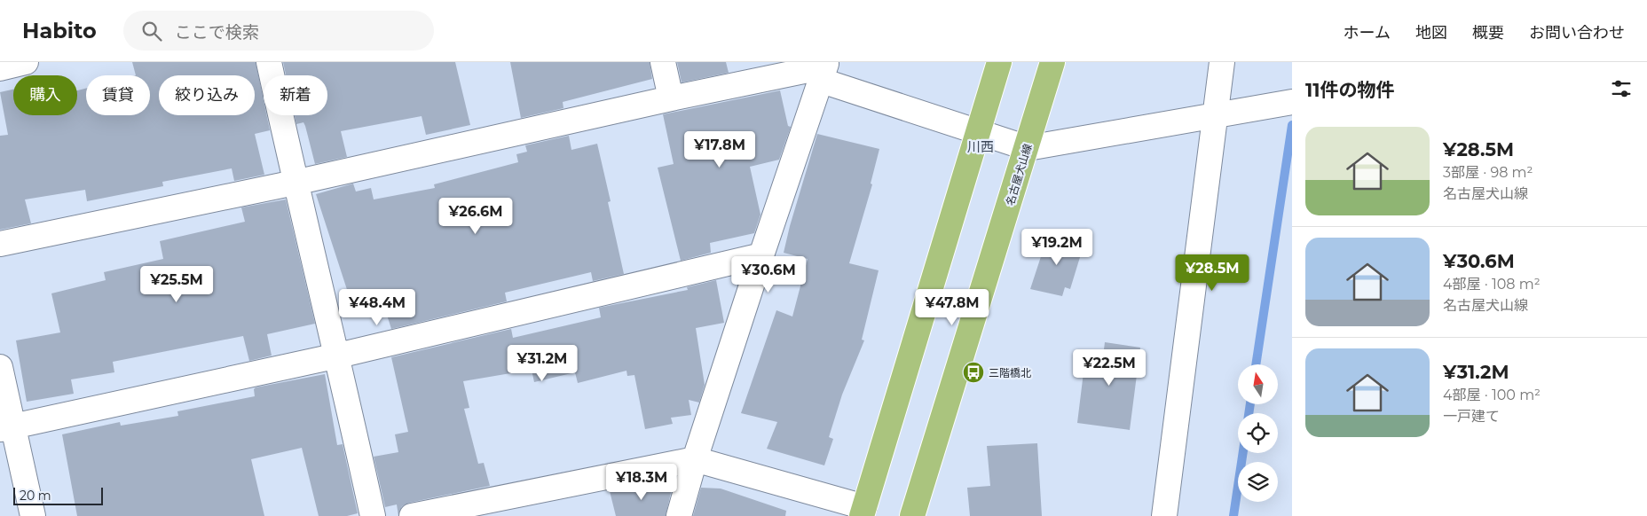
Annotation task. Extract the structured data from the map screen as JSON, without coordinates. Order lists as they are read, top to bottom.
{
  "streets": {
    "main road": ["名古屋犬山線"]
  },
  "districts": ["川西"],
  "places": {
    "bus stop": ["三階橋北"]
  },
  "scale_bar": "20 m",
  "north": "top",
  "page": {
    "header": "Habito",
    "search": "ここで検索",
    "nav": [
      "ホーム",
      "地図",
      "概要",
      "お問い合わせ"
    ],
    "heading": "11件の物件",
    "chip": [
      "購入",
      "賃貸",
      "絞り込み",
      "新着"
    ],
    "list": [
      {
        "name": "¥28.5M",
        "note": "3部屋 · 98 m² · 名古屋犬山線"
      },
      {
        "name": "¥30.6M",
        "note": "4部屋 · 108 m² · 名古屋犬山線"
      },
      {
        "name": "¥31.2M",
        "note": "4部屋 · 100 m² · 一戸建て"
      }
    ],
    "price": [
      "¥17.8M",
      "¥26.6M",
      "¥19.2M",
      "¥28.5M",
      "¥30.6M",
      "¥25.5M",
      "¥48.4M",
      "¥47.8M",
      "¥31.2M",
      "¥22.5M",
      "¥18.3M"
    ],
    "scale": "20 m"
  }
}
